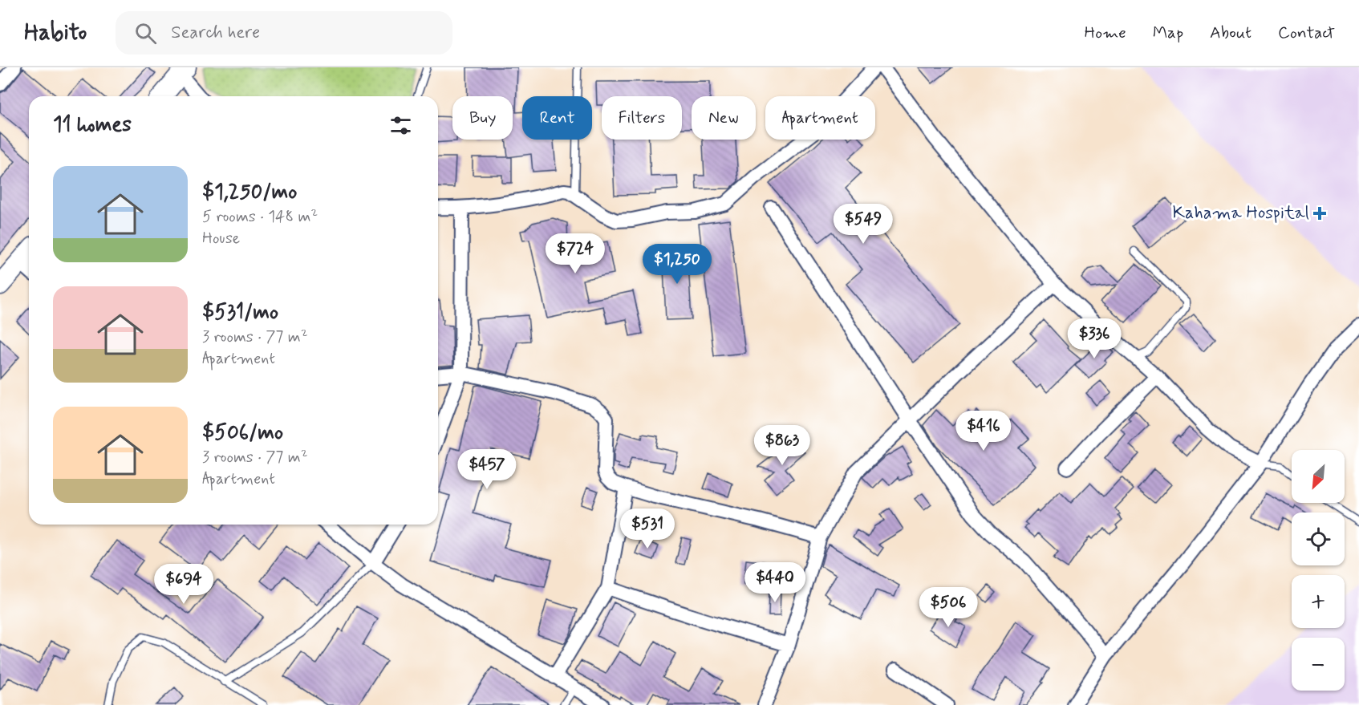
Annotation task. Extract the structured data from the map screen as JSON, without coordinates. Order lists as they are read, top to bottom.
{
  "places": {
    "health": ["Kahama Hospital"]
  },
  "north": "bottom left",
  "page": {
    "header": "Habito",
    "search": "Search here",
    "nav": [
      "Home",
      "Map",
      "About",
      "Contact"
    ],
    "chip": [
      "Buy",
      "Rent",
      "Filters",
      "New",
      "Apartment"
    ],
    "heading": "11 homes",
    "list": [
      {
        "name": "$1,250/mo",
        "note": "5 rooms · 148 m² · House"
      },
      {
        "name": "$531/mo",
        "note": "3 rooms · 77 m² · Apartment"
      },
      {
        "name": "$506/mo",
        "note": "3 rooms · 77 m² · Apartment"
      }
    ],
    "price": [
      "$549",
      "$724",
      "$1,250",
      "$336",
      "$416",
      "$863",
      "$457",
      "$531",
      "$440",
      "$694",
      "$506"
    ],
    "map_buttons": ["+", "−"]
  }
}
